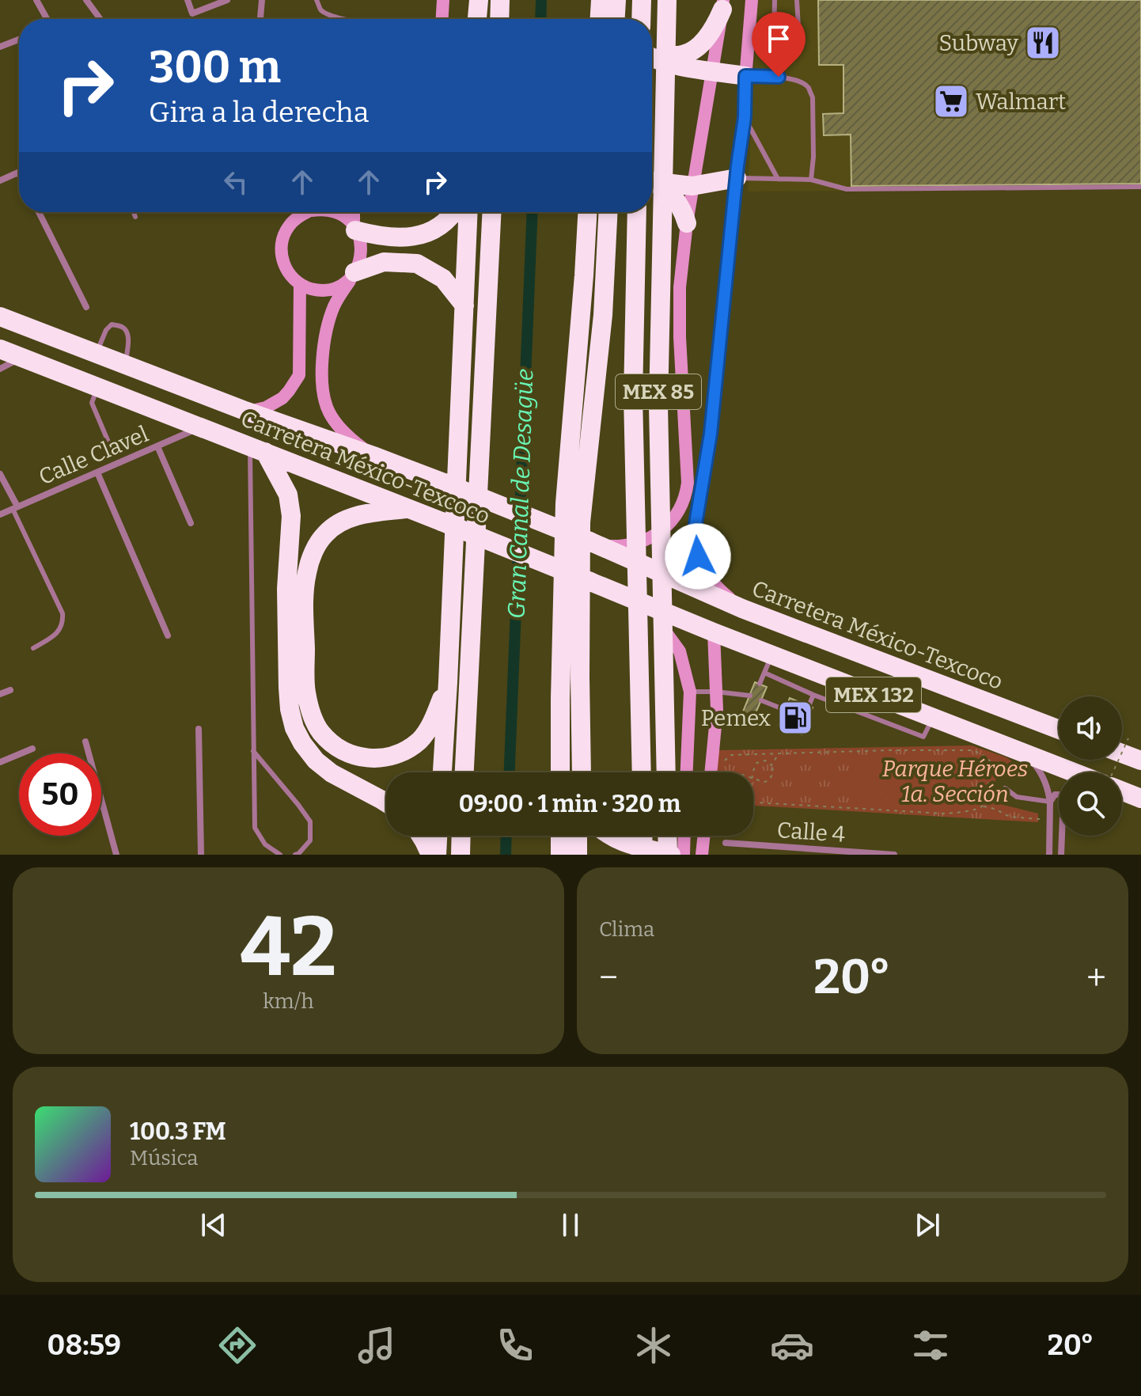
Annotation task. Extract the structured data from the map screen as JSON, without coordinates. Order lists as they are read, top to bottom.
{
  "streets": {
    "highway": ["MEX 85", "Carretera México-Texcoco", "MEX 132"],
    "street": ["Calle Clavel", "Calle 4"]
  },
  "crossings": [
    ["Calle Clavel", "Carretera México-Texcoco"]
  ],
  "water": ["Gran Canal de Desagüe"],
  "parks": ["Parque Héroes 1a. Sección"],
  "places": {
    "restaurant": ["Subway"],
    "supermarket": ["Walmart"],
    "fuel station": ["Pemex"]
  },
  "page": {
    "turn": ["300 m", "Gira a la derecha"],
    "limit": "50",
    "trip": "09:00 · 1 min · 320 m",
    "tile": [
      ["42", "km/h"],
      "Clima"
    ],
    "heat": ["−", "20°", "+"],
    "song": ["100.3 FM", "Música"],
    "tabs": ["08:59", "20°"]
  }
}
